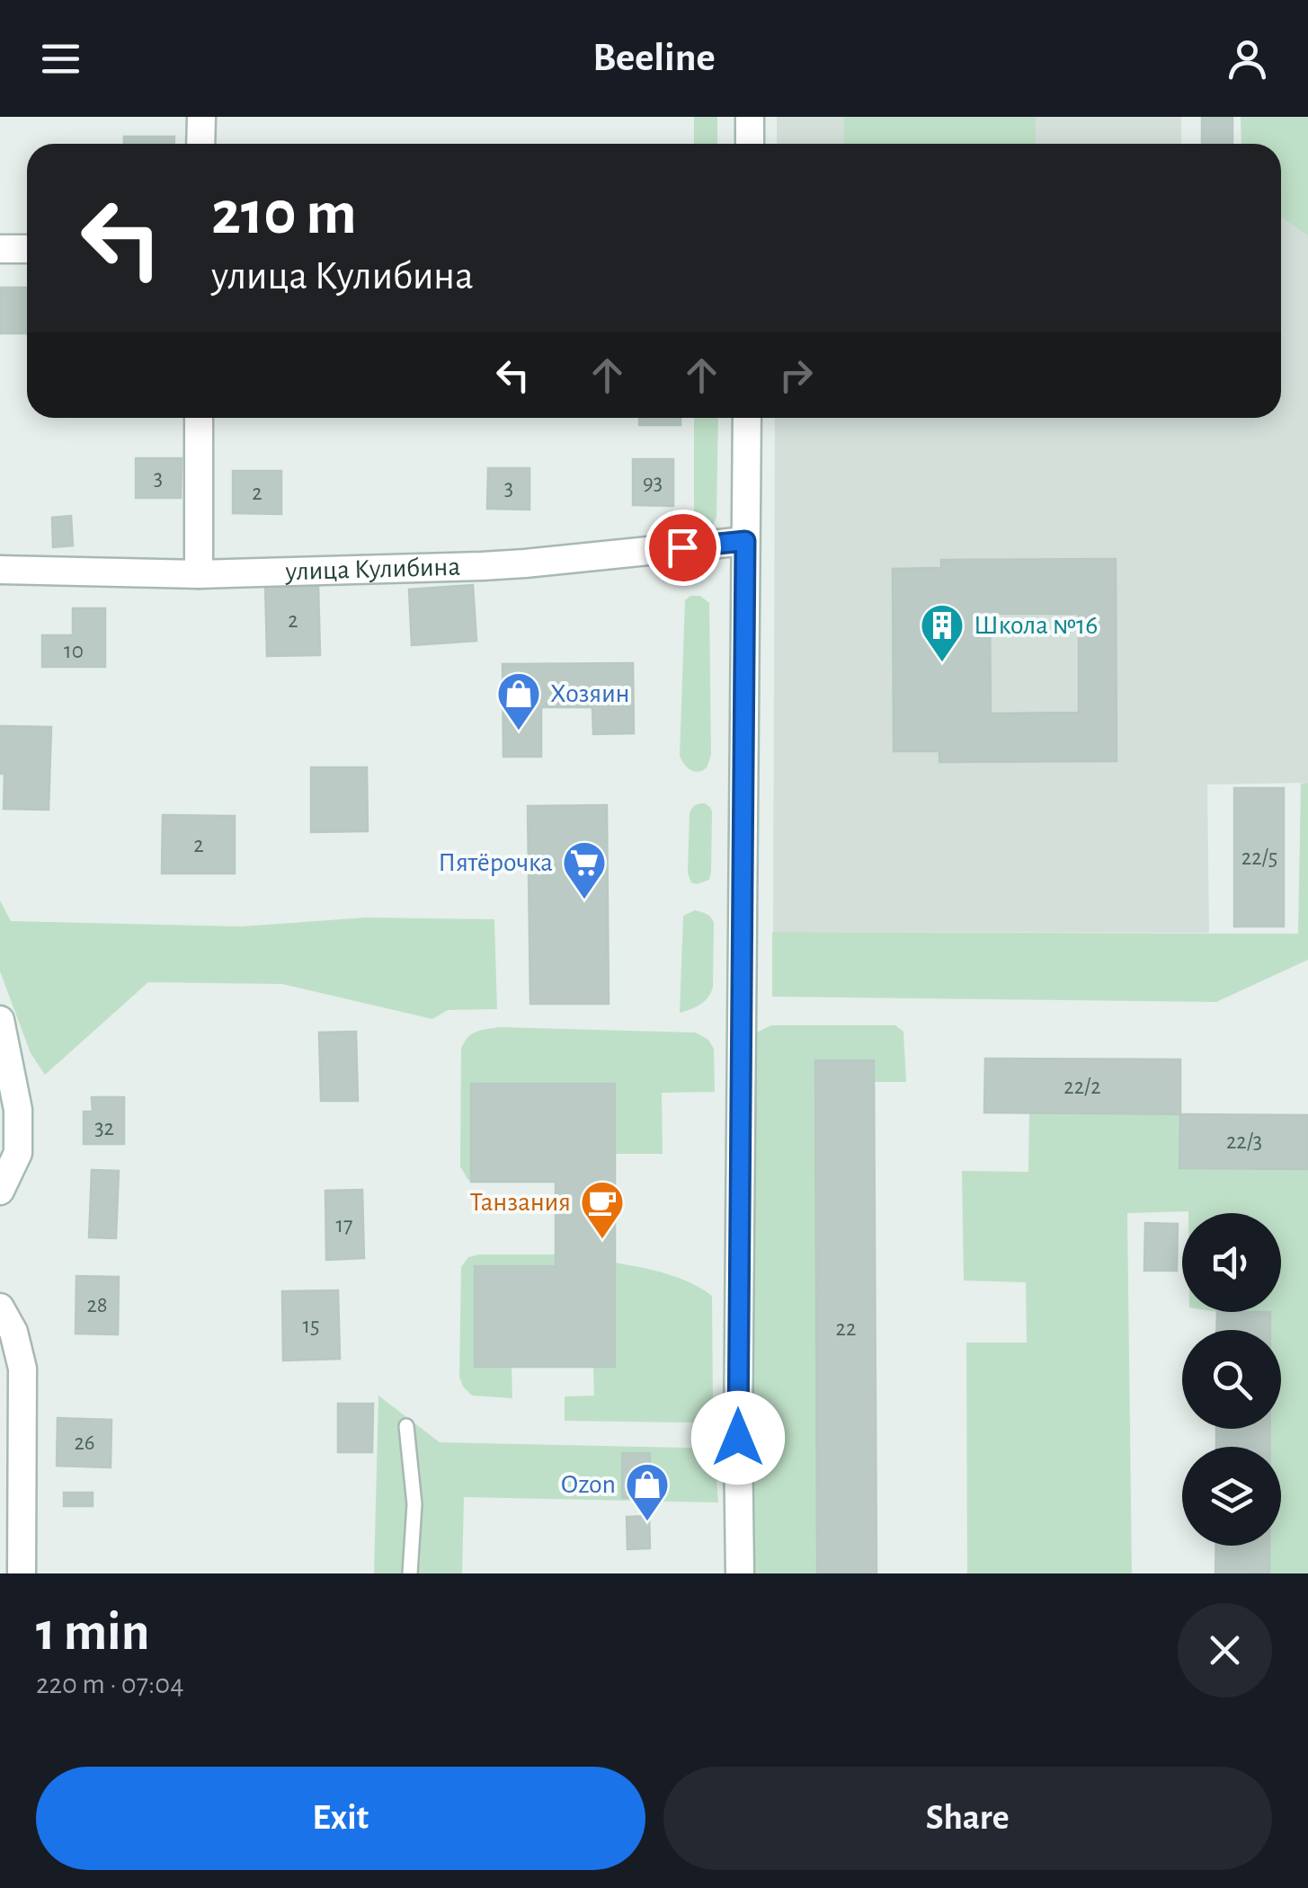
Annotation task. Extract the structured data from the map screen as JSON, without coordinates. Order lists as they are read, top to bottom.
{
  "streets": {
    "street": ["улица Кулибина"]
  },
  "places": {
    "building": ["Школа №16"],
    "shop": ["Хозяин", "Ozon"],
    "supermarket": ["Пятёрочка"],
    "cafe": ["Танзания"]
  },
  "house_numbers": [
    "3",
    "93",
    "3",
    "2",
    "2",
    "10",
    "2",
    "22/5",
    "22/2",
    "32",
    "22/3",
    "17",
    "28",
    "15",
    "22",
    "26"
  ],
  "page": {
    "header": "Beeline",
    "turn": ["210 m", "улица Кулибина"],
    "heading": ["1 min", "220 m · 07:04"],
    "buttons": ["Exit", "Share"]
  }
}
